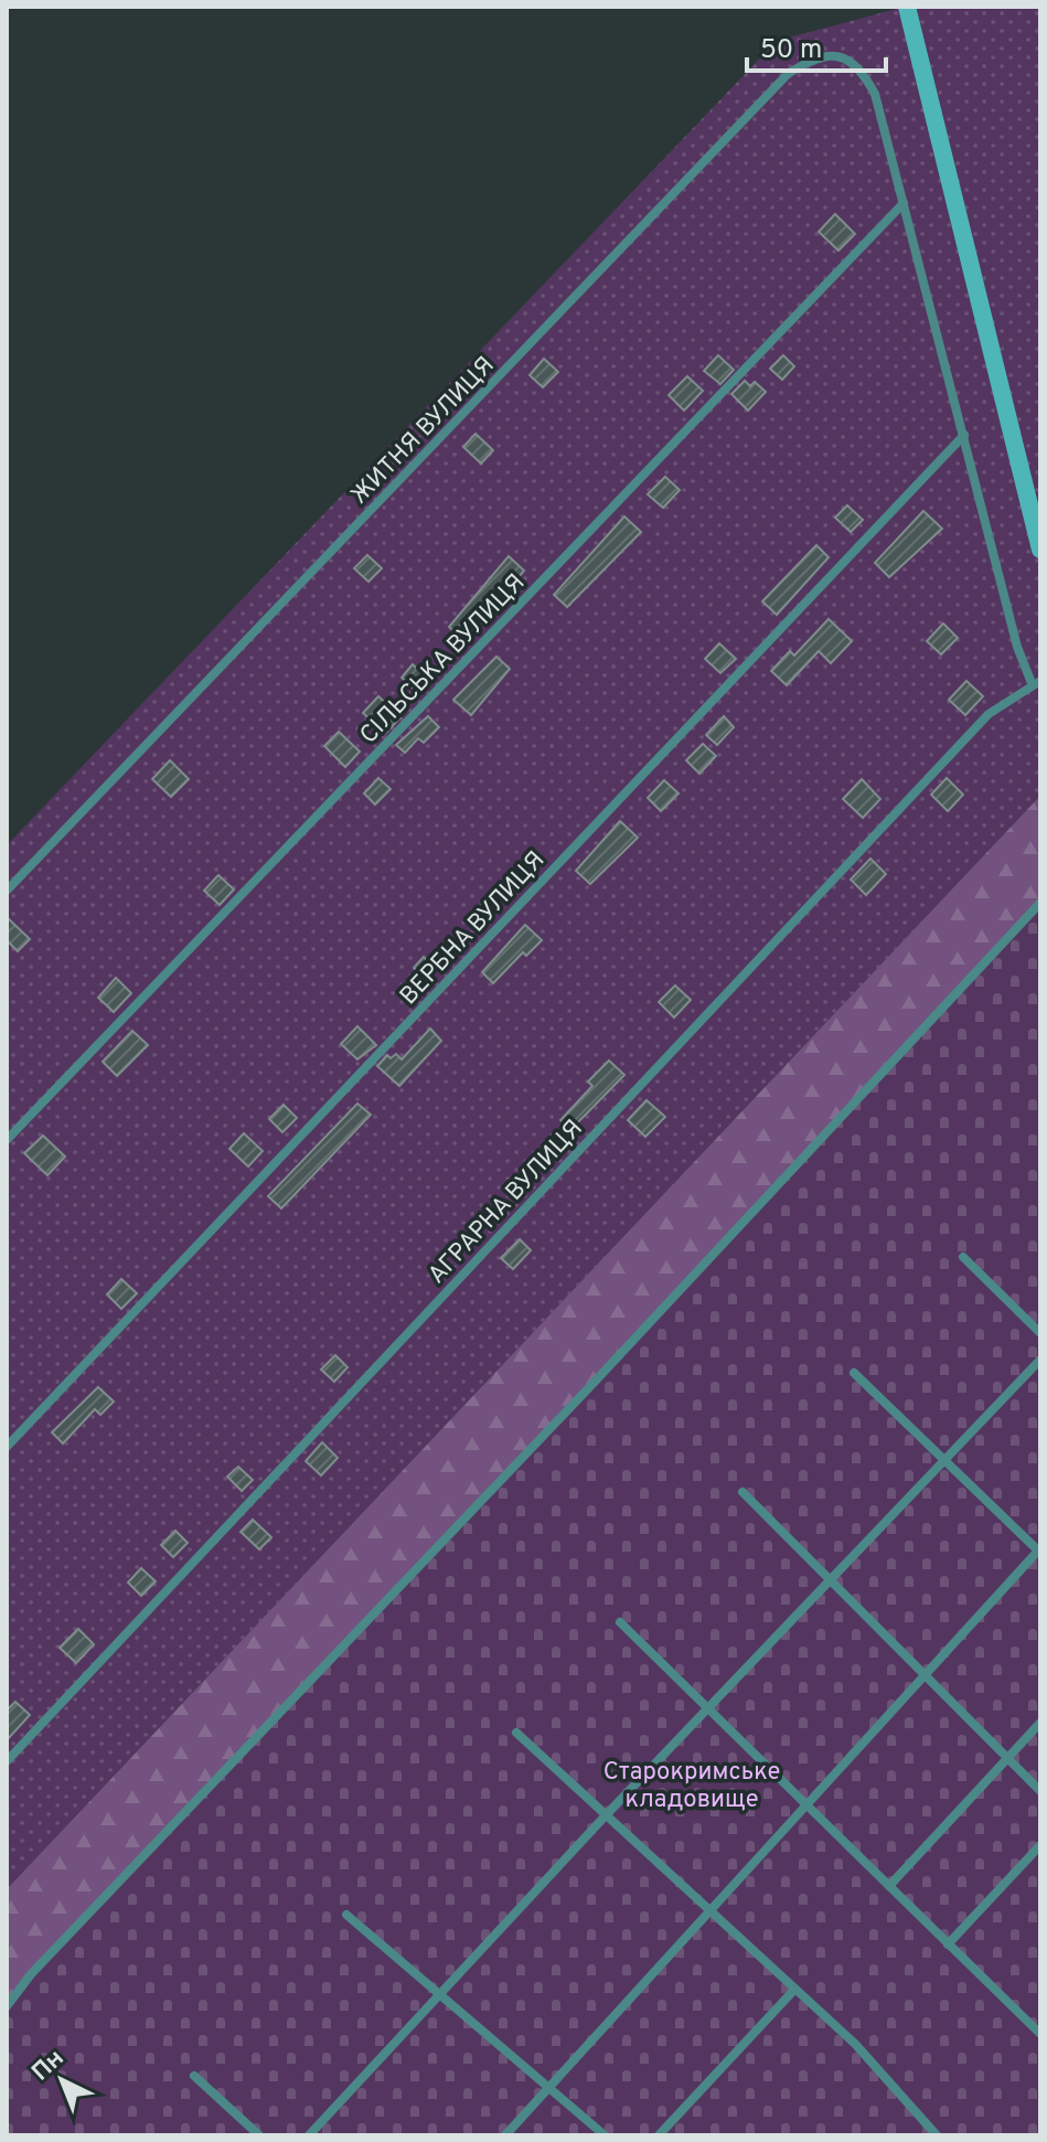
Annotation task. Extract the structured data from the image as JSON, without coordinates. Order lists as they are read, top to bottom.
{
  "streets": {
    "lane": [
      "ЖИТНЯ ВУЛИЦЯ",
      "СІЛЬСЬКА ВУЛИЦЯ",
      "ВЕРБНА ВУЛИЦЯ",
      "АГРАРНА ВУЛИЦЯ"
    ]
  },
  "crossings": [
    ["ЖИТНЯ ВУЛИЦЯ", "СІЛЬСЬКА ВУЛИЦЯ"]
  ],
  "parks": ["Старокримське кладовище"],
  "scale_bar": "50 m",
  "north": "top left"
}
